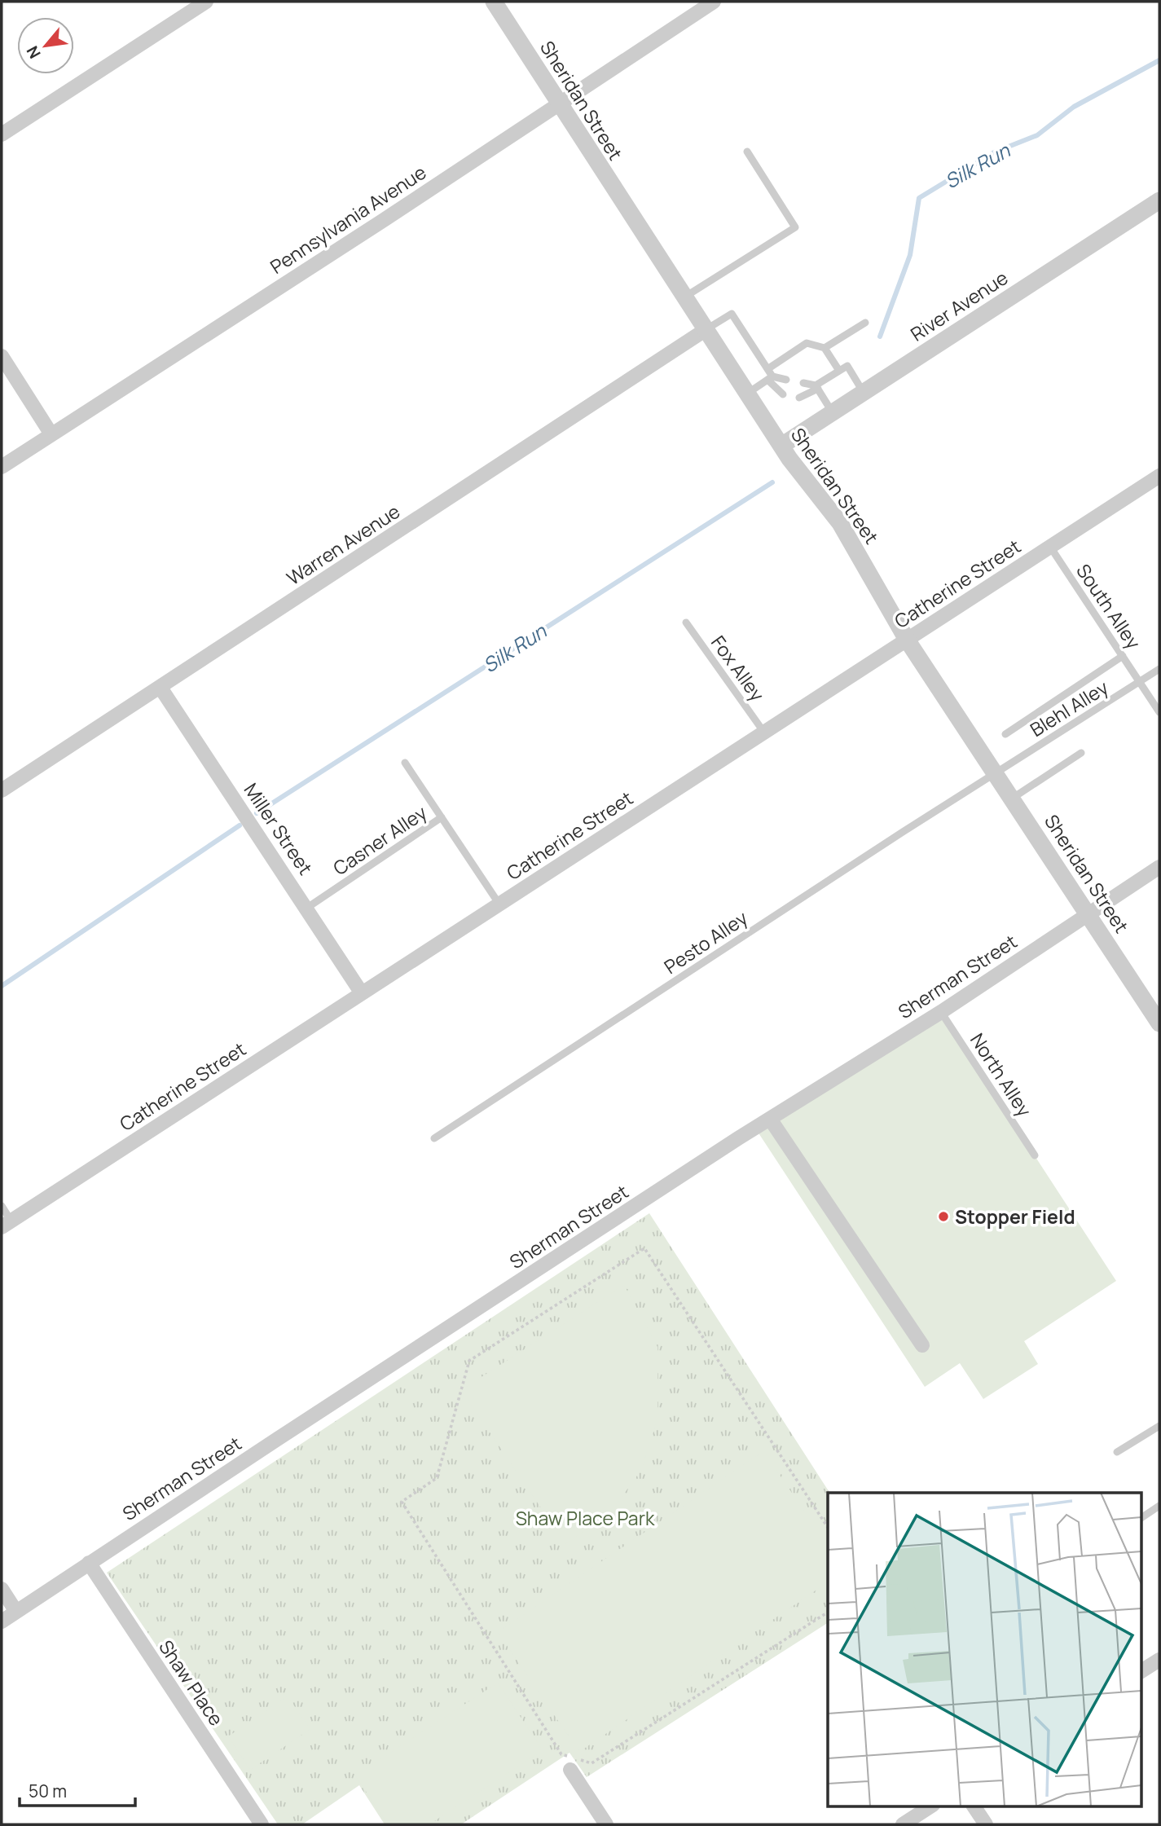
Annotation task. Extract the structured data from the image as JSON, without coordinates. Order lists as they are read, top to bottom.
{
  "streets": {
    "street": [
      "Sheridan Street",
      "Pennsylvania Avenue",
      "River Avenue",
      "Warren Avenue",
      "Catherine Street",
      "Miller Street",
      "Sherman Street",
      "Shaw Place"
    ],
    "lane": [
      "South Alley",
      "Fox Alley",
      "Blehl Alley",
      "Casner Alley",
      "Pesto Alley",
      "North Alley"
    ]
  },
  "crossings": [
    ["Sheridan Street", "Pennsylvania Avenue"],
    ["Sheridan Street", "River Avenue"],
    ["Sheridan Street", "Warren Avenue"],
    ["Sheridan Street", "Catherine Street"],
    ["Sheridan Street", "Blehl Alley"],
    ["Sheridan Street", "Pesto Alley"],
    ["Sheridan Street", "Sherman Street"],
    ["Warren Avenue", "Miller Street"],
    ["Catherine Street", "South Alley"],
    ["Catherine Street", "Fox Alley"],
    ["Catherine Street", "Miller Street"],
    ["South Alley", "Blehl Alley"],
    ["Blehl Alley", "Pesto Alley"],
    ["Miller Street", "Casner Alley"],
    ["Sherman Street", "North Alley"],
    ["Sherman Street", "Shaw Place"]
  ],
  "water": ["Silk Run"],
  "parks": ["Shaw Place Park"],
  "places": ["Stopper Field"],
  "scale_bar": "50 m",
  "north": "bottom left"
}
